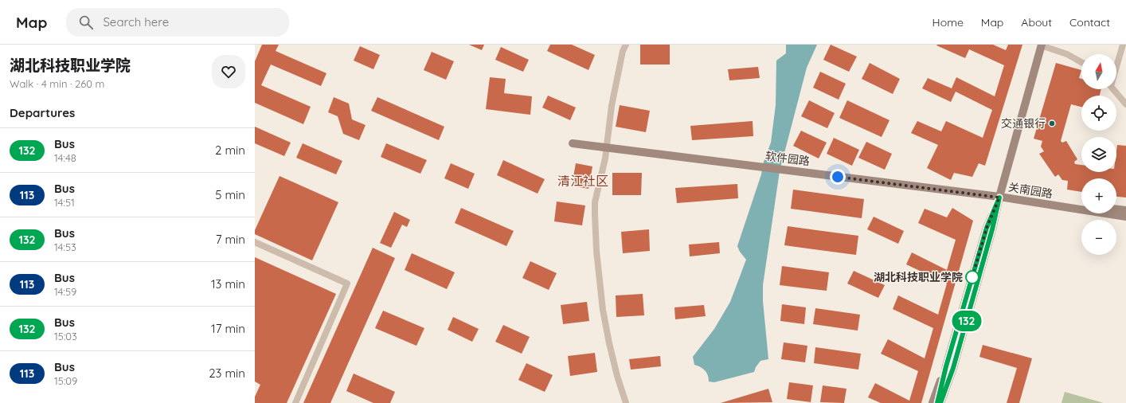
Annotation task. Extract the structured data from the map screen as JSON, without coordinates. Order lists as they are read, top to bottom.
{
  "streets": {
    "main road": ["软件园路", "关南园路"]
  },
  "crossings": [
    ["软件园路", "关南园路"]
  ],
  "districts": ["清江社区"],
  "places": ["交通银行", "湖北科技职业学院"],
  "lines": ["bus line 132"],
  "north": "top",
  "page": {
    "header": "Map",
    "search": "Search here",
    "nav": [
      "Home",
      "Map",
      "About",
      "Contact"
    ],
    "heading": [
      ["湖北科技职业学院", "Walk · 4 min · 260 m"],
      "Departures"
    ],
    "on_map": "132",
    "map_buttons": ["+", "−"],
    "list": [
      {
        "mark": "132",
        "name": "Bus",
        "note": "14:48",
        "value": "2 min"
      },
      {
        "mark": "113",
        "name": "Bus",
        "note": "14:51",
        "value": "5 min"
      },
      {
        "mark": "132",
        "name": "Bus",
        "note": "14:53",
        "value": "7 min"
      },
      {
        "mark": "113",
        "name": "Bus",
        "note": "14:59",
        "value": "13 min"
      },
      {
        "mark": "132",
        "name": "Bus",
        "note": "15:03",
        "value": "17 min"
      },
      {
        "mark": "113",
        "name": "Bus",
        "note": "15:09",
        "value": "23 min"
      }
    ]
  }
}
